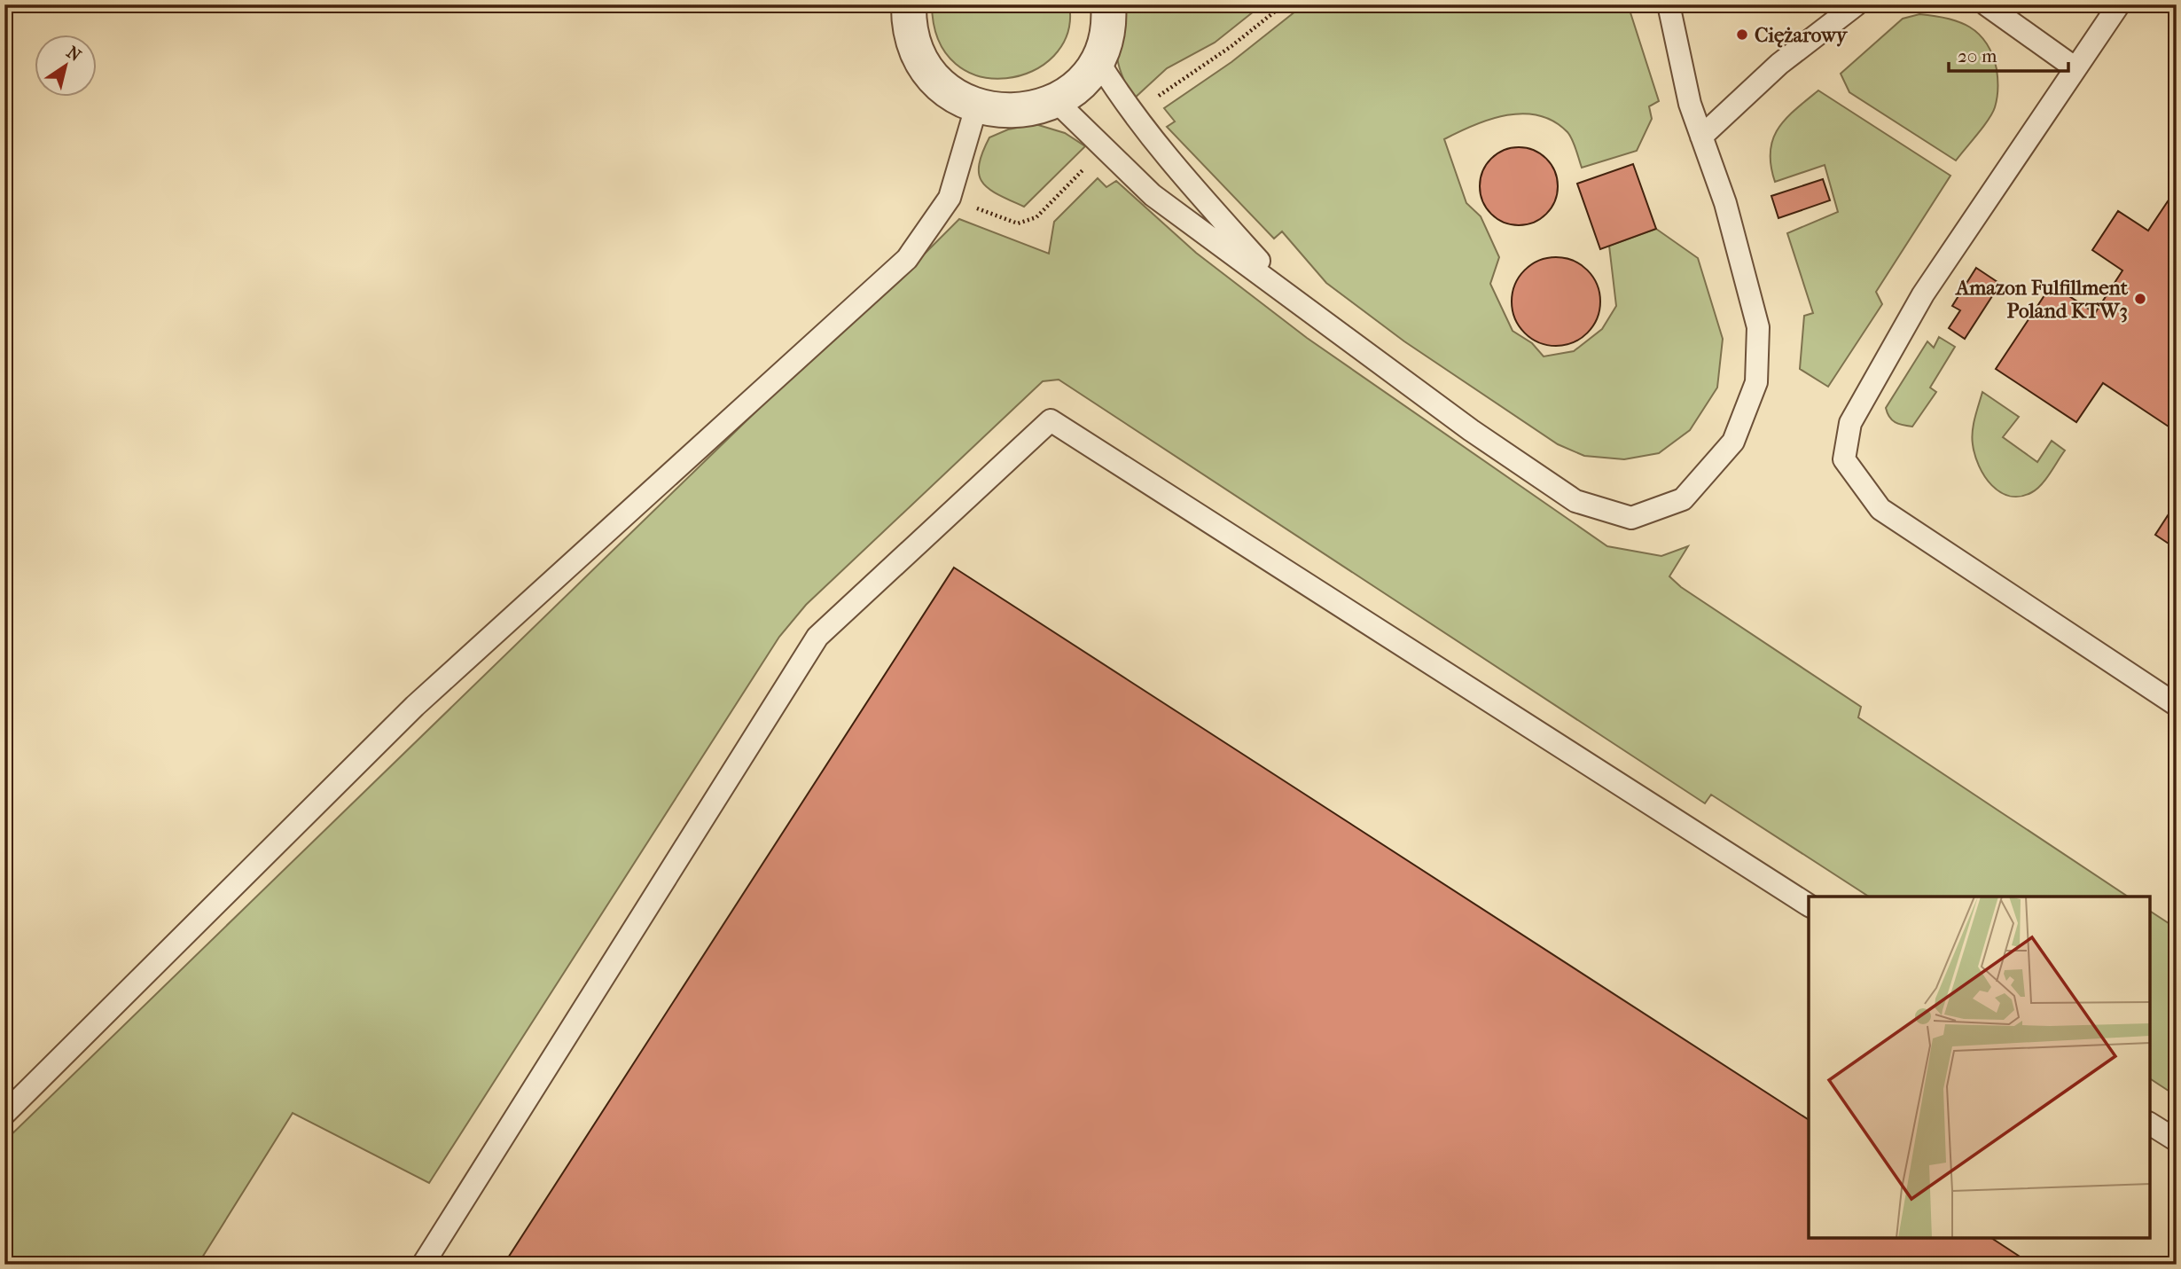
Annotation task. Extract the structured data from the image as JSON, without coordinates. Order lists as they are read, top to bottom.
{
  "places": ["Ciężarowy", "Amazon Fulfillment Poland KTW3"],
  "scale_bar": "20 m",
  "north": "top right"
}
